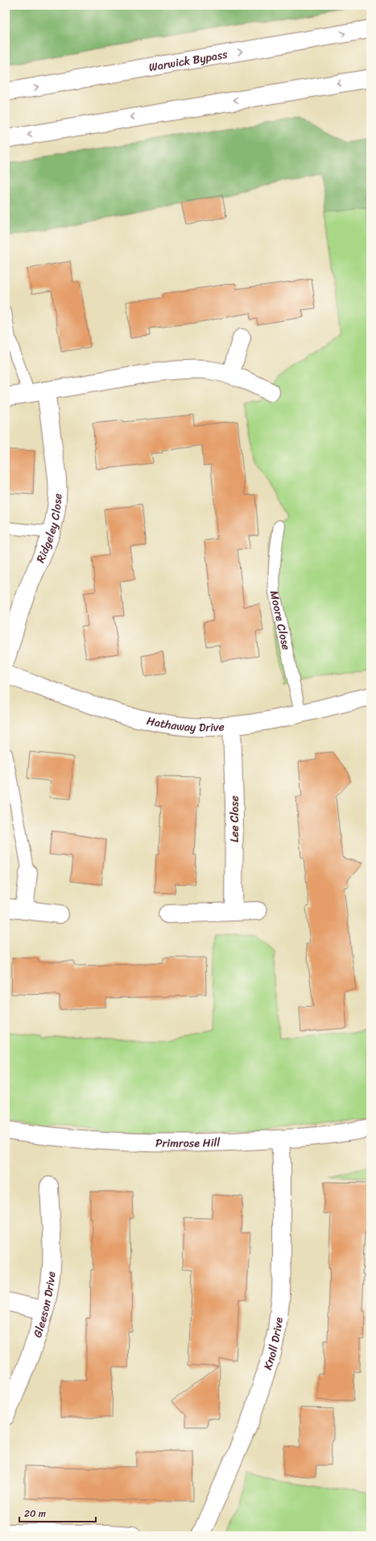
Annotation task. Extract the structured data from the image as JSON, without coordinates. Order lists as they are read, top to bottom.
{
  "streets": {
    "main road": [
      "Warwick Bypass",
      "Ridgeley Close",
      "Hathaway Drive",
      "Lee Close",
      "Primrose Hill",
      "Gleeson Drive",
      "Knoll Drive"
    ],
    "lane": ["Moore Close"]
  },
  "crossings": [
    ["Moore Close", "Hathaway Drive"],
    ["Hathaway Drive", "Lee Close"],
    ["Primrose Hill", "Knoll Drive"]
  ],
  "scale_bar": "20 m"
}
